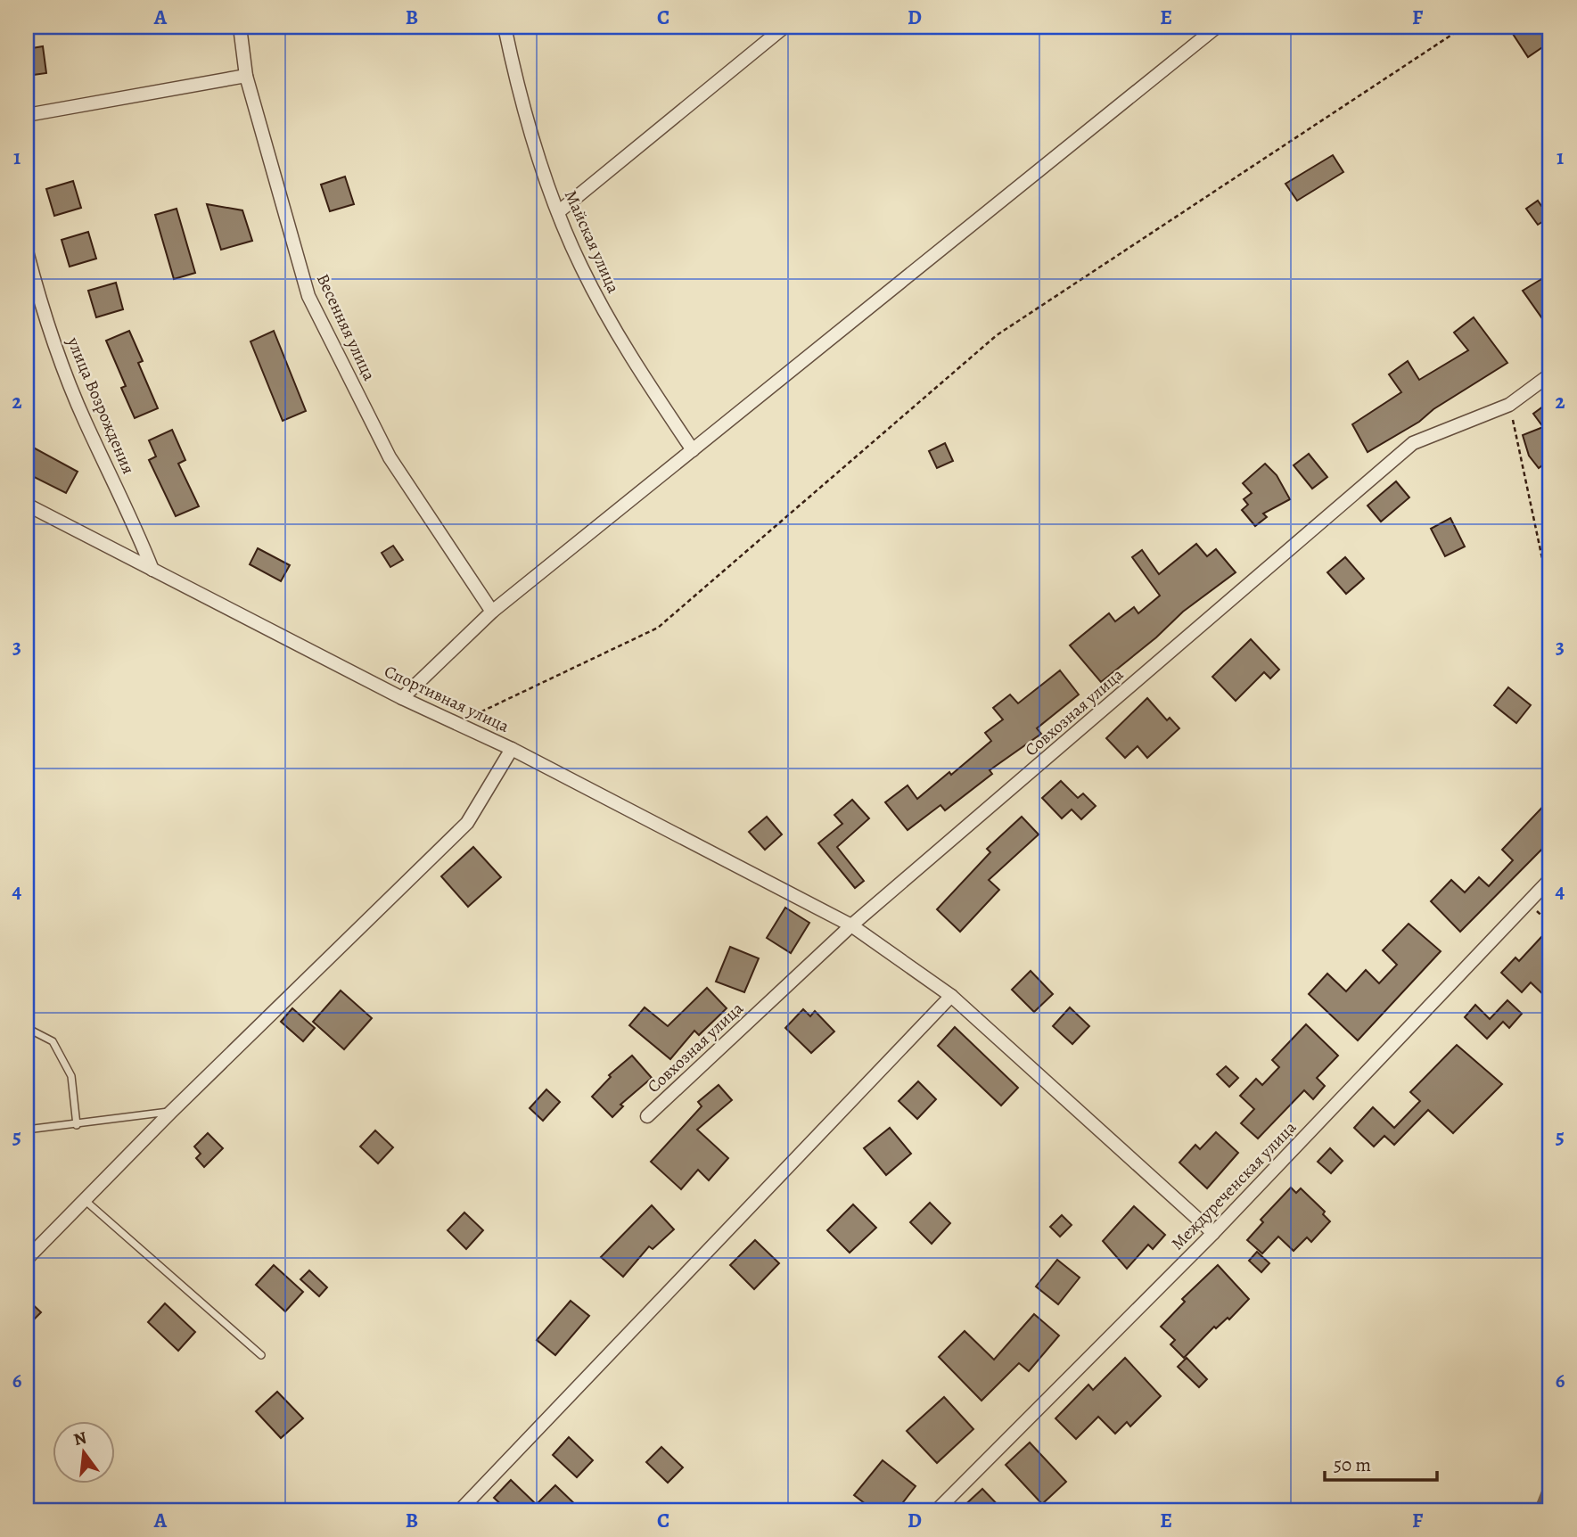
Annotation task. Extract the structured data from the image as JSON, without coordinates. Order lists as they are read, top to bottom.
{
  "streets": {
    "street": [
      "Майская улица",
      "Весенняя улица",
      "улица Возрождения",
      "Спортивная улица",
      "Совхозная улица",
      "Междуреченская улица"
    ]
  },
  "crossings": [
    ["улица Возрождения", "Спортивная улица"],
    ["Спортивная улица", "Совхозная улица"],
    ["Спортивная улица", "Междуреченская улица"]
  ],
  "scale_bar": "50 m",
  "north": "top",
  "grid": {
    "columns": [
      "A",
      "B",
      "C",
      "D",
      "E",
      "F"
    ],
    "rows": [
      "1",
      "2",
      "3",
      "4",
      "5",
      "6"
    ]
  }
}
